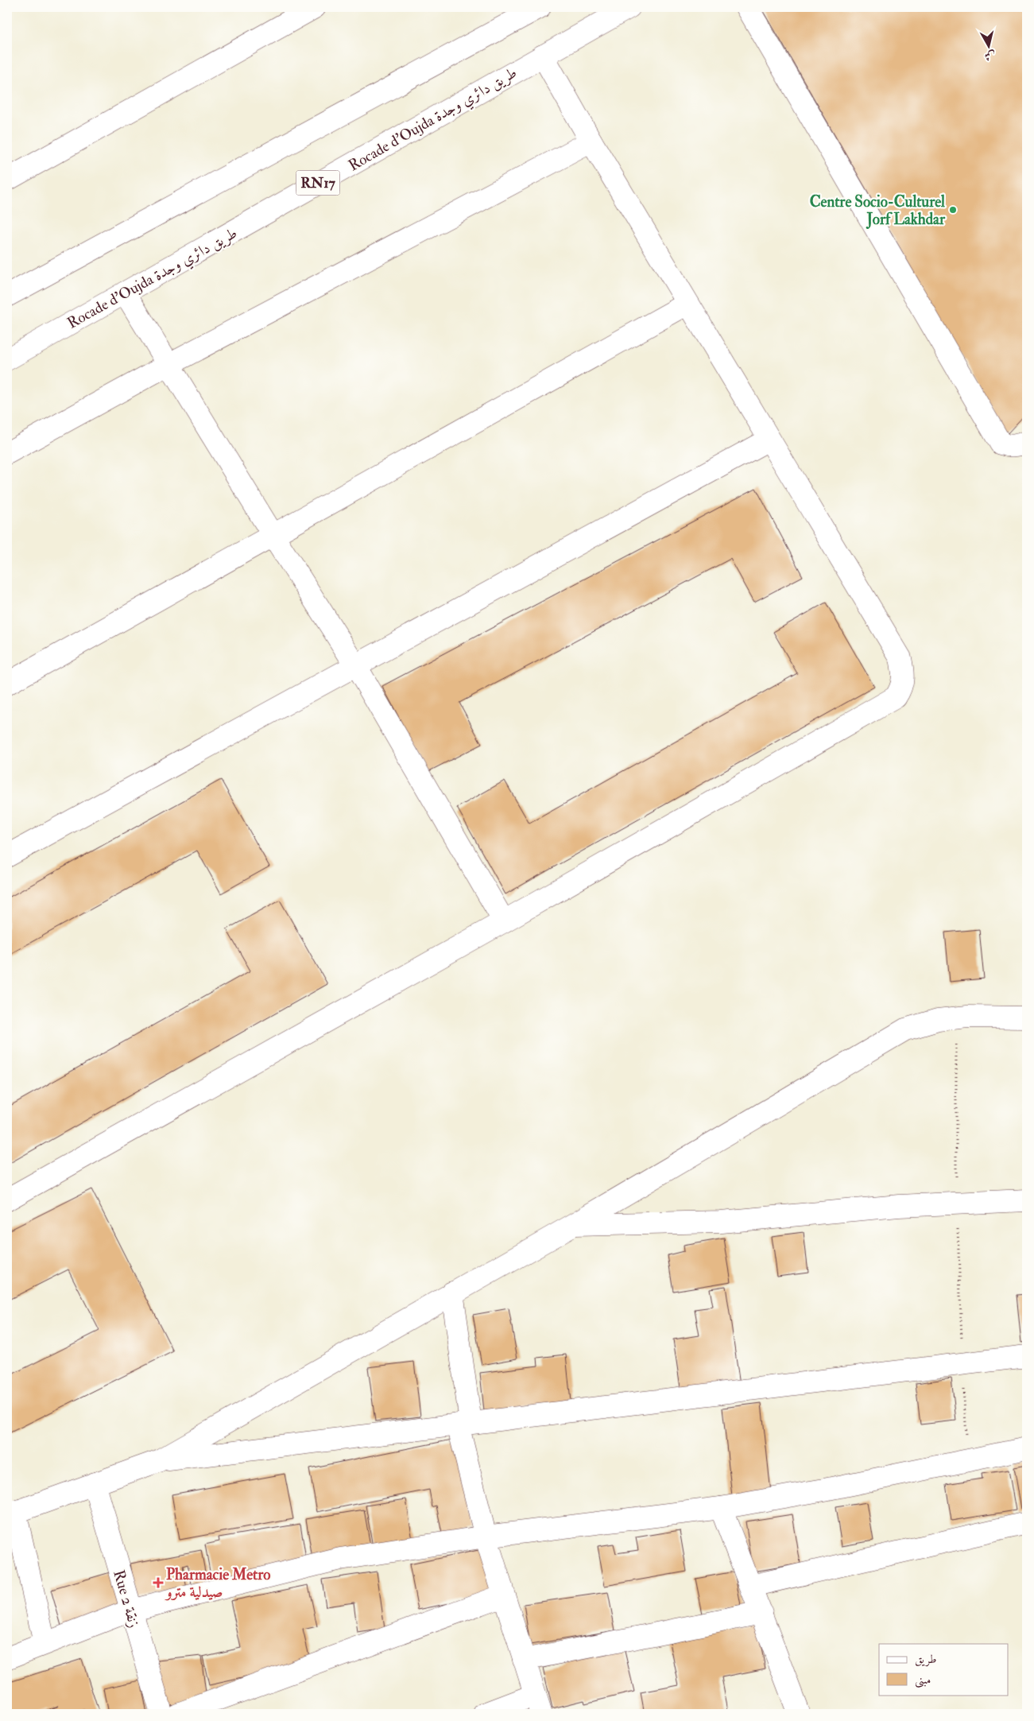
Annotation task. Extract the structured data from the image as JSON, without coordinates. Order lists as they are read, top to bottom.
{
  "streets": {
    "main road": ["Rocade d'Oujda طريق دائري وجدة", "RN17", "Rue 2 زنقة"]
  },
  "places": {
    "other": ["Centre Socio-Culturel Jorf Lakhdar"],
    "health": ["Pharmacie Metro صيدلية مترو"]
  },
  "legend": ["طريق", "مبنى"],
  "north": "bottom"
}
